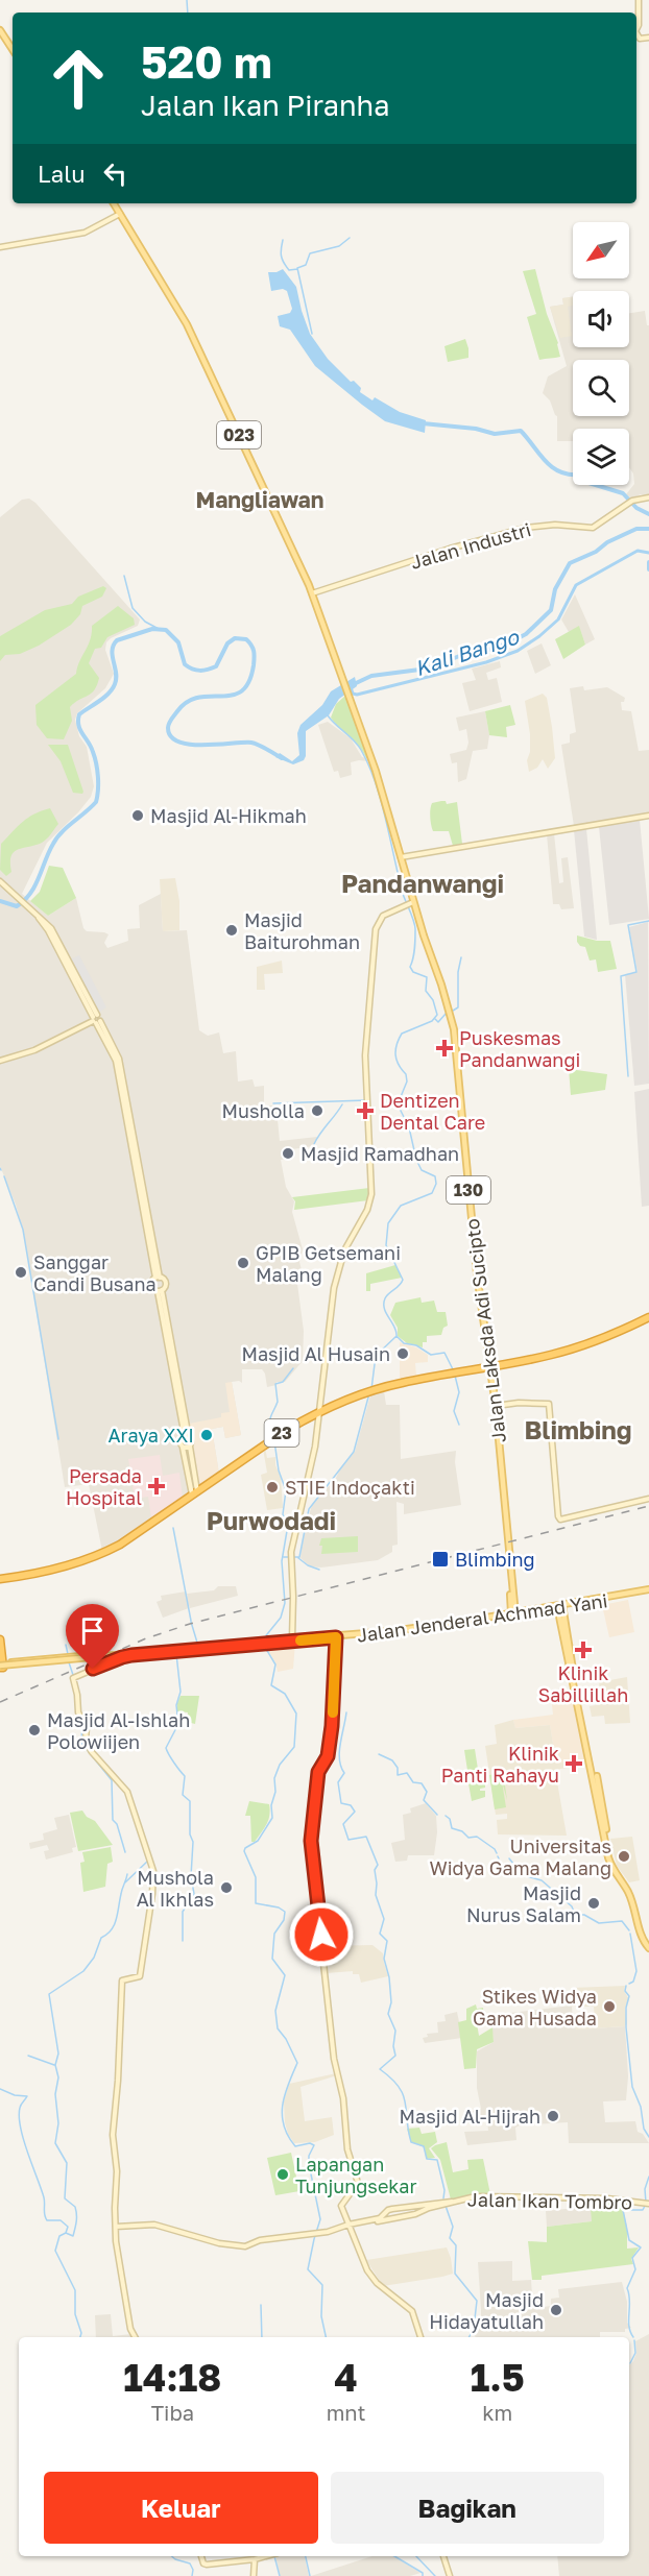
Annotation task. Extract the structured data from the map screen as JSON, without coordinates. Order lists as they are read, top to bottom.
{
  "streets": {
    "highway": ["23"],
    "main road": [
      "023",
      "130",
      "Jalan Laksda Adi Sucipto",
      "Jalan Jenderal Achmad Yani"
    ],
    "street": ["Jalan Industri", "Jalan Ikan Tombro"]
  },
  "crossings": [
    ["023", "Jalan Industri"],
    ["023", "Jalan Laksda Adi Sucipto"],
    ["Jalan Laksda Adi Sucipto", "23"],
    ["Jalan Laksda Adi Sucipto", "Jalan Jenderal Achmad Yani"]
  ],
  "districts": [
    "Mangliawan",
    "Pandanwangi",
    "Blimbing",
    "Purwodadi"
  ],
  "water": ["Kali Bango"],
  "places": {
    "other": [
      "Masjid Al-Hikmah",
      "Masjid Baiturohman",
      "Musholla",
      "Masjid Ramadhan",
      "GPIB Getsemani Malang",
      "Sanggar Candi Busana",
      "Masjid Al Husain",
      "Araya XXI",
      "STIE Indoçakti",
      "Masjid Al-Ishlah Polowiijen",
      "Universitas Widya Gama Malang",
      "Mushola Al Ikhlas",
      "Masjid Nurus Salam",
      "Stikes Widya Gama Husada",
      "Masjid Al-Hijrah",
      "Lapangan Tunjungsekar",
      "Masjid Hidayatullah"
    ],
    "health": [
      "Puskesmas Pandanwangi",
      "Dentizen Dental Care",
      "Persada Hospital",
      "Klinik Sabillillah",
      "Klinik Panti Rahayu"
    ],
    "transit": ["Blimbing"]
  },
  "north": "bottom left",
  "page": {
    "turn": ["520 m", "Jalan Ikan Piranha"],
    "then": "Lalu",
    "eta": [
      "14:18",
      "Tiba",
      "4",
      "mnt",
      "1.5",
      "km"
    ],
    "buttons": ["Keluar", "Bagikan"]
  }
}
